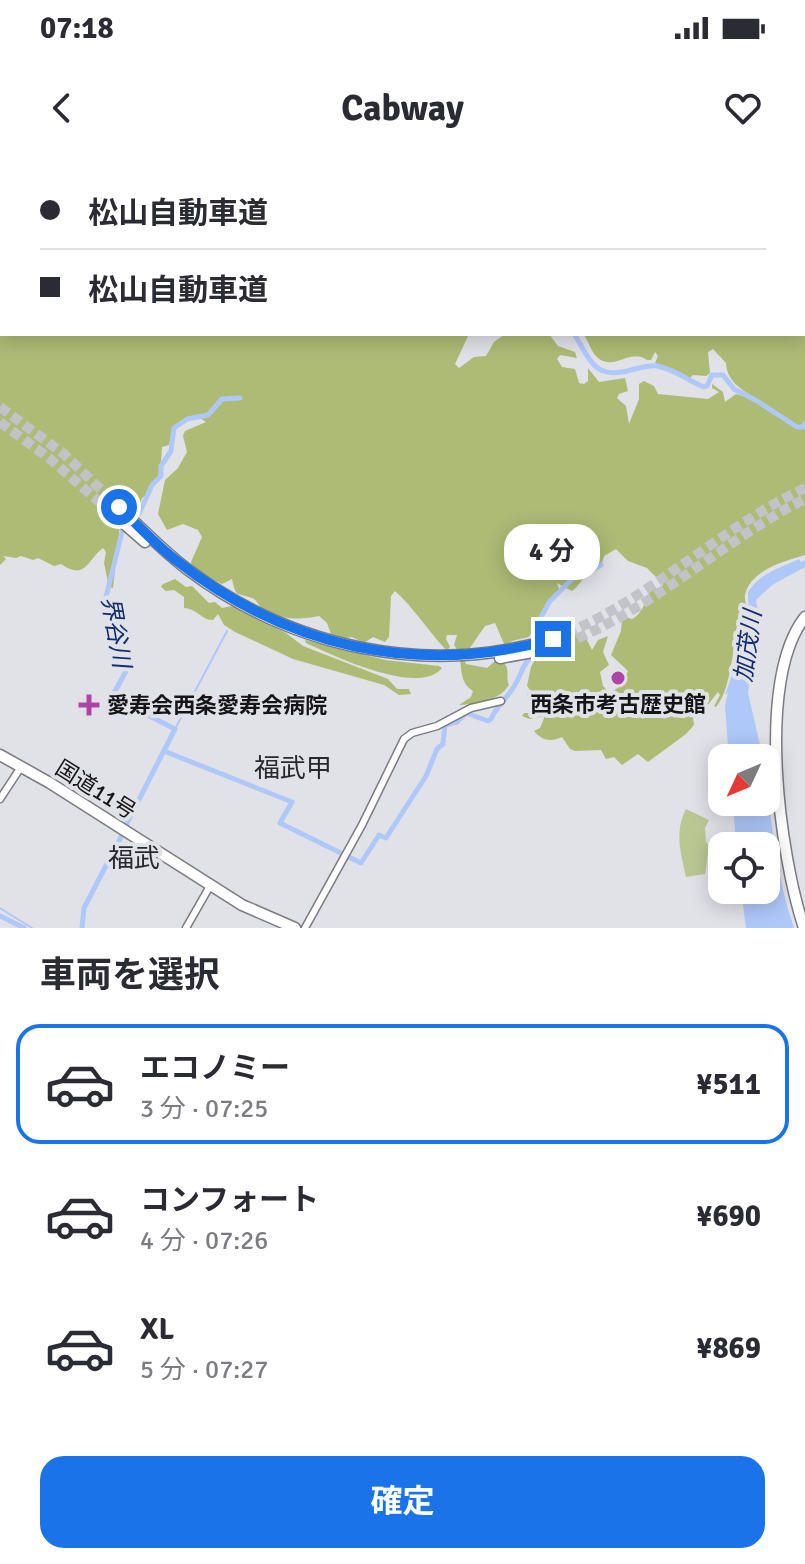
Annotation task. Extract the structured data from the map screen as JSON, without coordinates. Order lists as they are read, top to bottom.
{
  "streets": {
    "highway": ["国道11号"]
  },
  "districts": ["福武甲", "福武"],
  "water": ["界谷川", "加茂川"],
  "places": {
    "other": ["西条市考古歴史館"],
    "health": ["愛寿会西条愛寿会病院"]
  },
  "north": "bottom left",
  "page": {
    "status": "07:18",
    "header": "Cabway",
    "banner": ["松山自動車道", "松山自動車道"],
    "bubble": "4 分",
    "heading": "車両を選択",
    "list": [
      {
        "name": "エコノミー",
        "note": "3 分 · 07:25",
        "value": "¥511"
      },
      {
        "name": "コンフォート",
        "note": "4 分 · 07:26",
        "value": "¥690"
      },
      {
        "name": "XL",
        "note": "5 分 · 07:27",
        "value": "¥869"
      }
    ],
    "buttons": "確定"
  }
}
